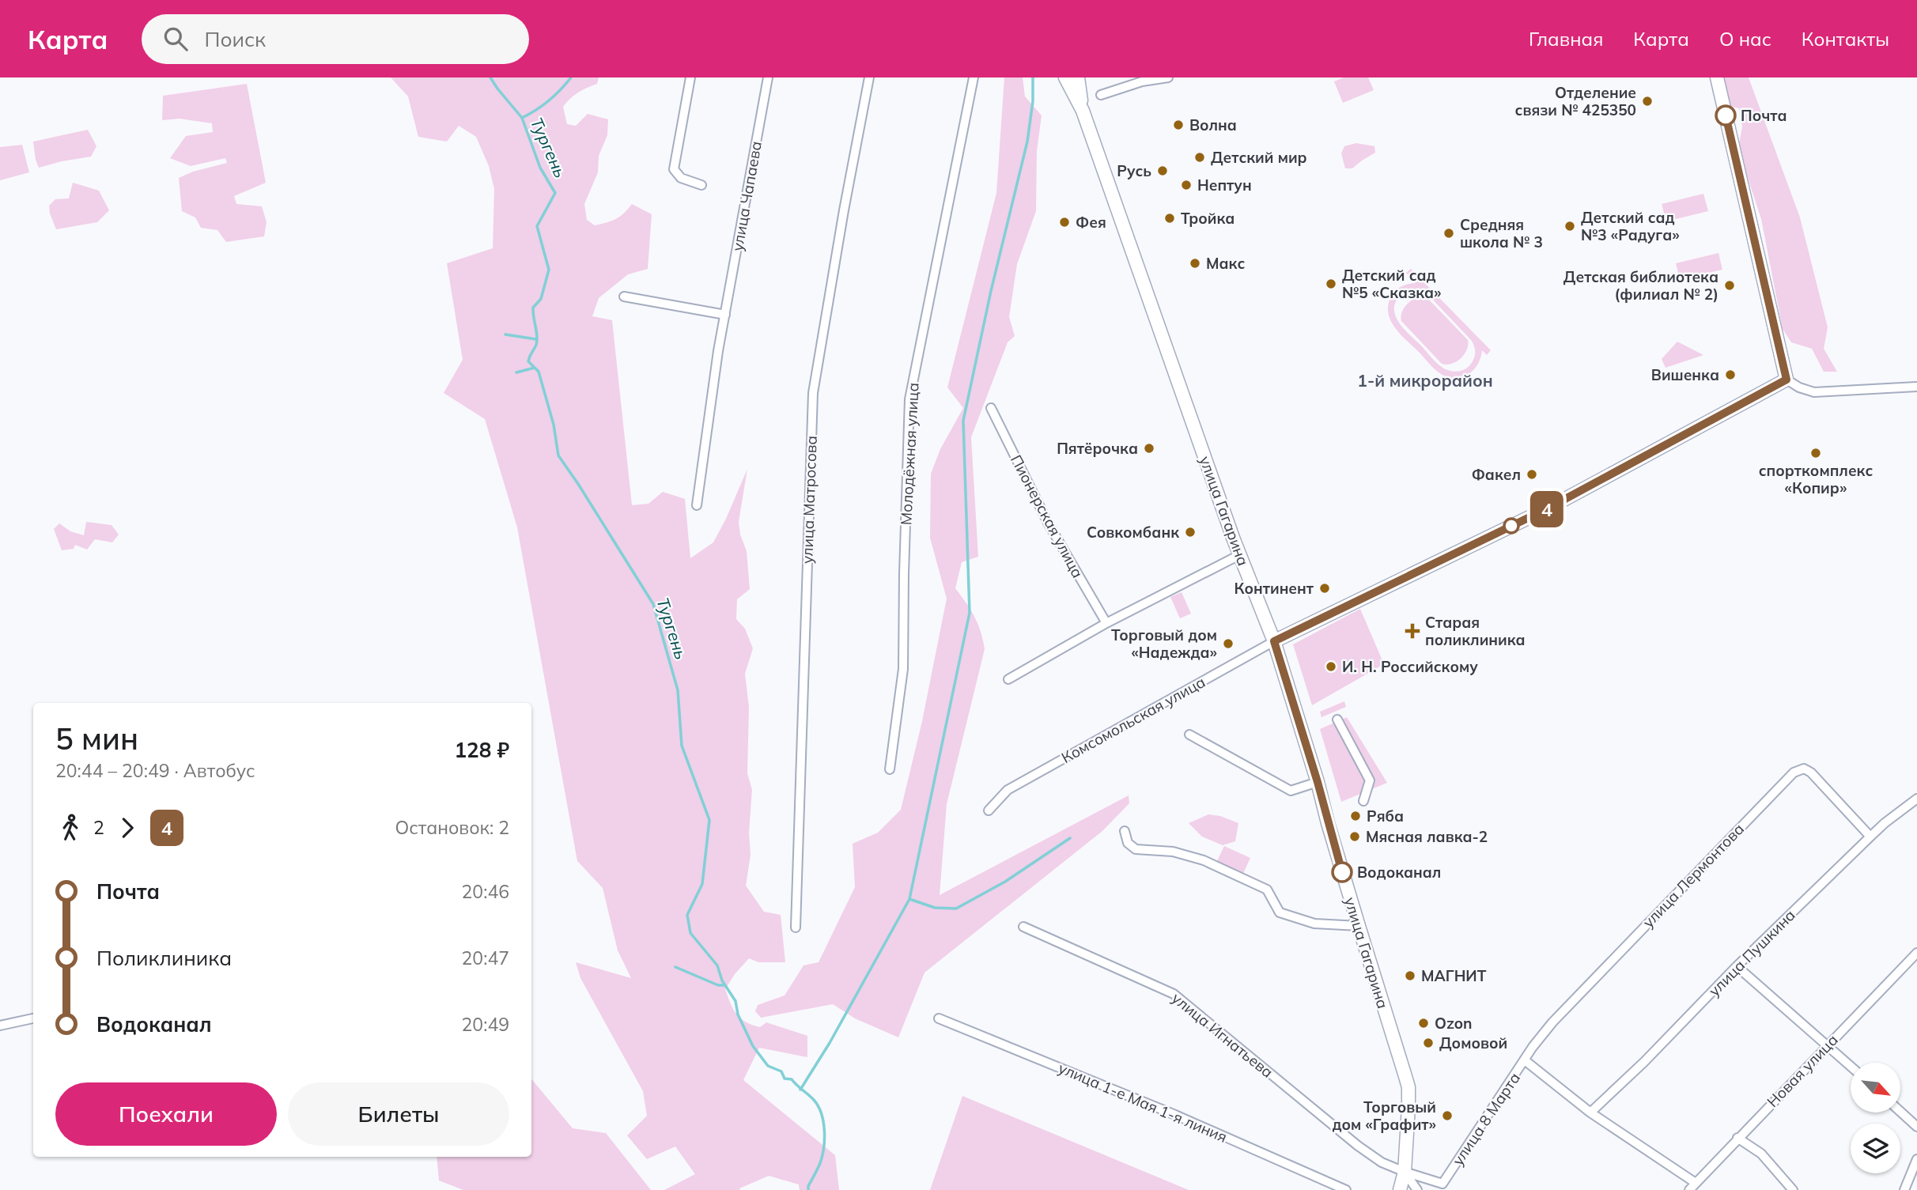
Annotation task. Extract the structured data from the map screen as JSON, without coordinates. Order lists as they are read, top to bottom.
{
  "streets": {
    "main road": ["улица Гагарина", "Комсомольская улица"],
    "street": [
      "улица Чапаева",
      "Молодёжная улица",
      "улица Матросова",
      "Пионерская улица",
      "улица Лермонтова",
      "улица Пушкина",
      "улица Игнатьева",
      "Новая улица",
      "улица 1-е Мая 1-я линия",
      "улица 8 Марта"
    ]
  },
  "crossings": [
    ["улица Гагарина", "Комсомольская улица"],
    ["улица Гагарина", "улица Игнатьева"],
    ["улица Гагарина", "улица 8 Марта"],
    ["улица Лермонтова", "улица Пушкина"],
    ["улица Лермонтова", "улица 8 Марта"],
    ["улица Игнатьева", "улица 8 Марта"]
  ],
  "districts": ["1-й микрорайон"],
  "water": ["Тургень"],
  "places": {
    "other": [
      "Отделение связи № 425350",
      "Почта",
      "Волна",
      "Детский мир",
      "Русь",
      "Нептун",
      "Тройка",
      "Фея",
      "Детский сад №3 «Радуга»",
      "Средняя школа № 3",
      "Макс",
      "Детский сад №5 «Сказка»",
      "Детская библиотека (филиал № 2)",
      "Вишенка",
      "Пятёрочка",
      "спорткомплекс «Копир»",
      "Факел",
      "Совкомбанк",
      "Континент",
      "Торговый дом «Надежда»",
      "И. Н. Российскому",
      "Ряба",
      "Мясная лавка-2",
      "Водоканал",
      "МАГНИТ",
      "Ozon",
      "Домовой",
      "Торговый дом «Графит»"
    ],
    "health": ["Старая поликлиника"]
  },
  "lines": ["bus line 4"],
  "north": "bottom right",
  "page": {
    "header": "Карта",
    "search": "Поиск",
    "nav": [
      "Главная",
      "Карта",
      "О нас",
      "Контакты"
    ],
    "on_map": "4",
    "heading": ["5 мин", "20:44 – 20:49 · Автобус", "128 ₽"],
    "legs": ["2", "4", "Остановок: 2"],
    "list": [
      {
        "name": "Почта",
        "value": "20:46"
      },
      {
        "name": "Поликлиника",
        "value": "20:47"
      },
      {
        "name": "Водоканал",
        "value": "20:49"
      }
    ],
    "buttons": ["Поехали", "Билеты"]
  }
}
